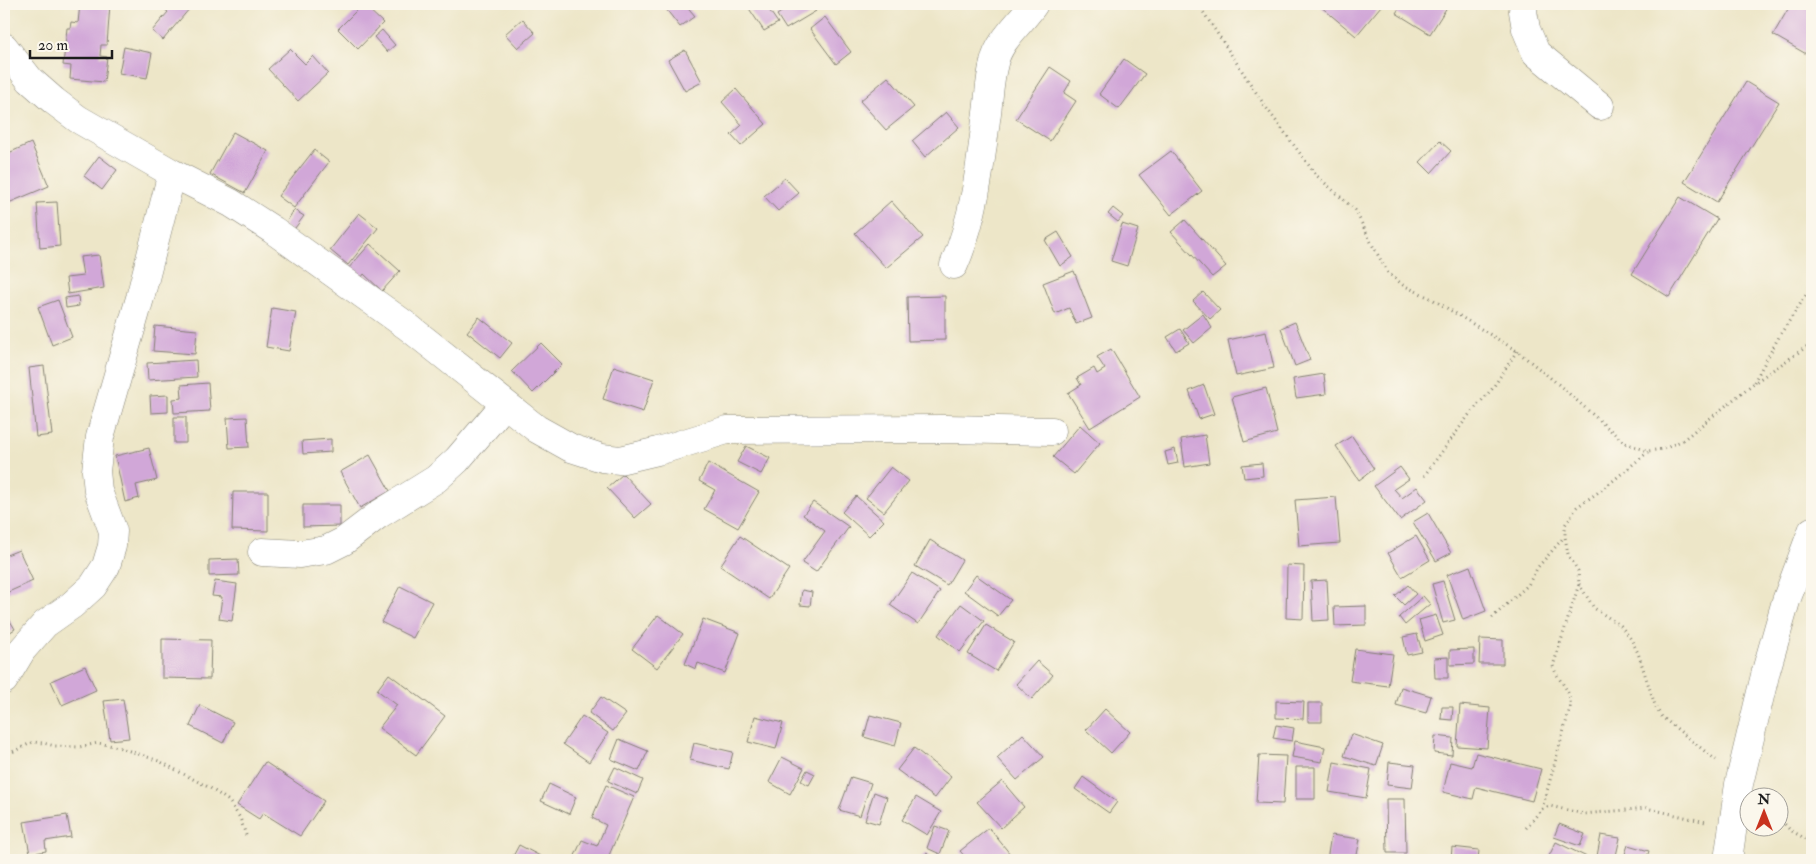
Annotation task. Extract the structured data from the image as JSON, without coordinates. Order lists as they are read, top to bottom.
{
  "scale_bar": "20 m",
  "north": "top"
}
